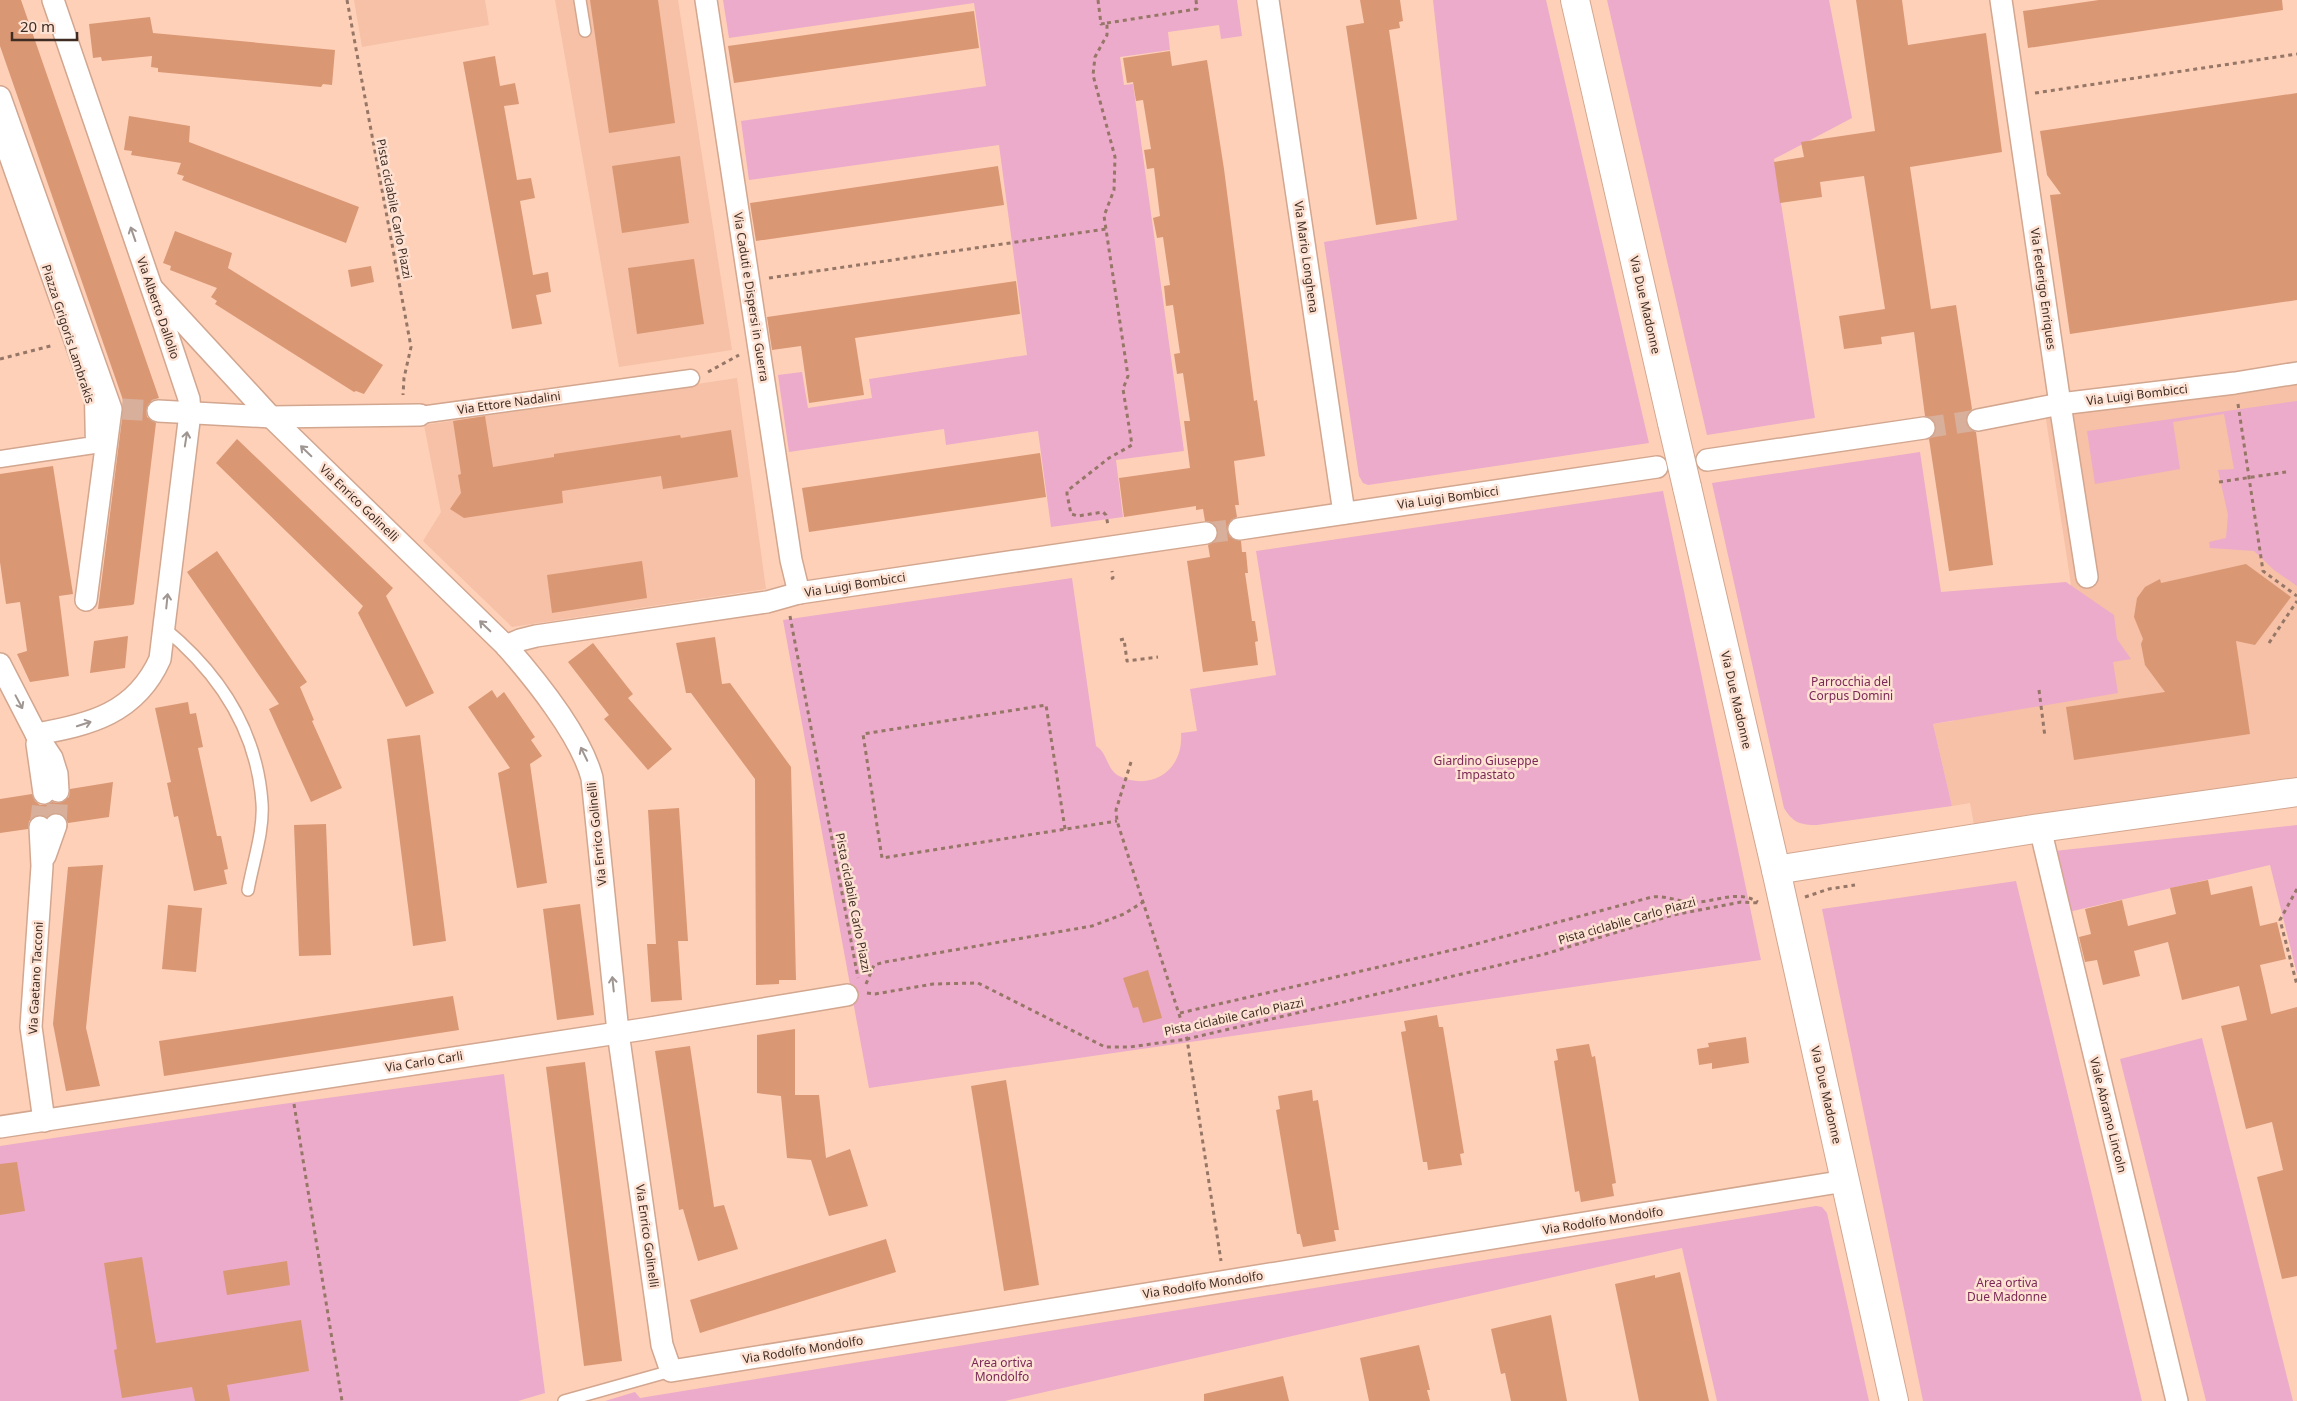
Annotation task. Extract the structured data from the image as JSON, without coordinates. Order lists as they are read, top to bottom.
{
  "streets": {
    "main road": ["Via Due Madonne"],
    "street": [
      "Via Mario Longhena",
      "Via Federigo Enriques",
      "Via Caduti e Dispersi in Guerra",
      "Via Alberto Dallolio",
      "Piazza Grigoris Lambrakis",
      "Via Luigi Bombicci",
      "Via Ettore Nadalini",
      "Via Enrico Golinelli",
      "Via Gaetano Tacconi",
      "Via Carlo Carli",
      "Viale Abramo Lincoln",
      "Via Rodolfo Mondolfo"
    ],
    "path": ["Pista ciclabile Carlo Piazzi"]
  },
  "crossings": [
    ["Pista ciclabile Carlo Piazzi", "Via Caduti e Dispersi in Guerra"],
    ["Pista ciclabile Carlo Piazzi", "Via Luigi Bombicci"],
    ["Pista ciclabile Carlo Piazzi", "Via Ettore Nadalini"],
    ["Pista ciclabile Carlo Piazzi", "Via Carlo Carli"],
    ["Via Mario Longhena", "Via Luigi Bombicci"],
    ["Via Federigo Enriques", "Via Luigi Bombicci"],
    ["Via Caduti e Dispersi in Guerra", "Via Luigi Bombicci"],
    ["Via Due Madonne", "Via Rodolfo Mondolfo"],
    ["Via Alberto Dallolio", "Via Enrico Golinelli"],
    ["Via Luigi Bombicci", "Via Enrico Golinelli"],
    ["Via Ettore Nadalini", "Via Enrico Golinelli"],
    ["Via Enrico Golinelli", "Via Carlo Carli"],
    ["Via Enrico Golinelli", "Via Rodolfo Mondolfo"],
    ["Via Gaetano Tacconi", "Via Carlo Carli"]
  ],
  "one_way": ["Via Alberto Dallolio", "Via Enrico Golinelli"],
  "parks": [
    "Parrocchia del Corpus Domini",
    "Giardino Giuseppe Impastato",
    "Area ortiva Due Madonne",
    "Area ortiva Mondolfo"
  ],
  "scale_bar": "20 m"
}
